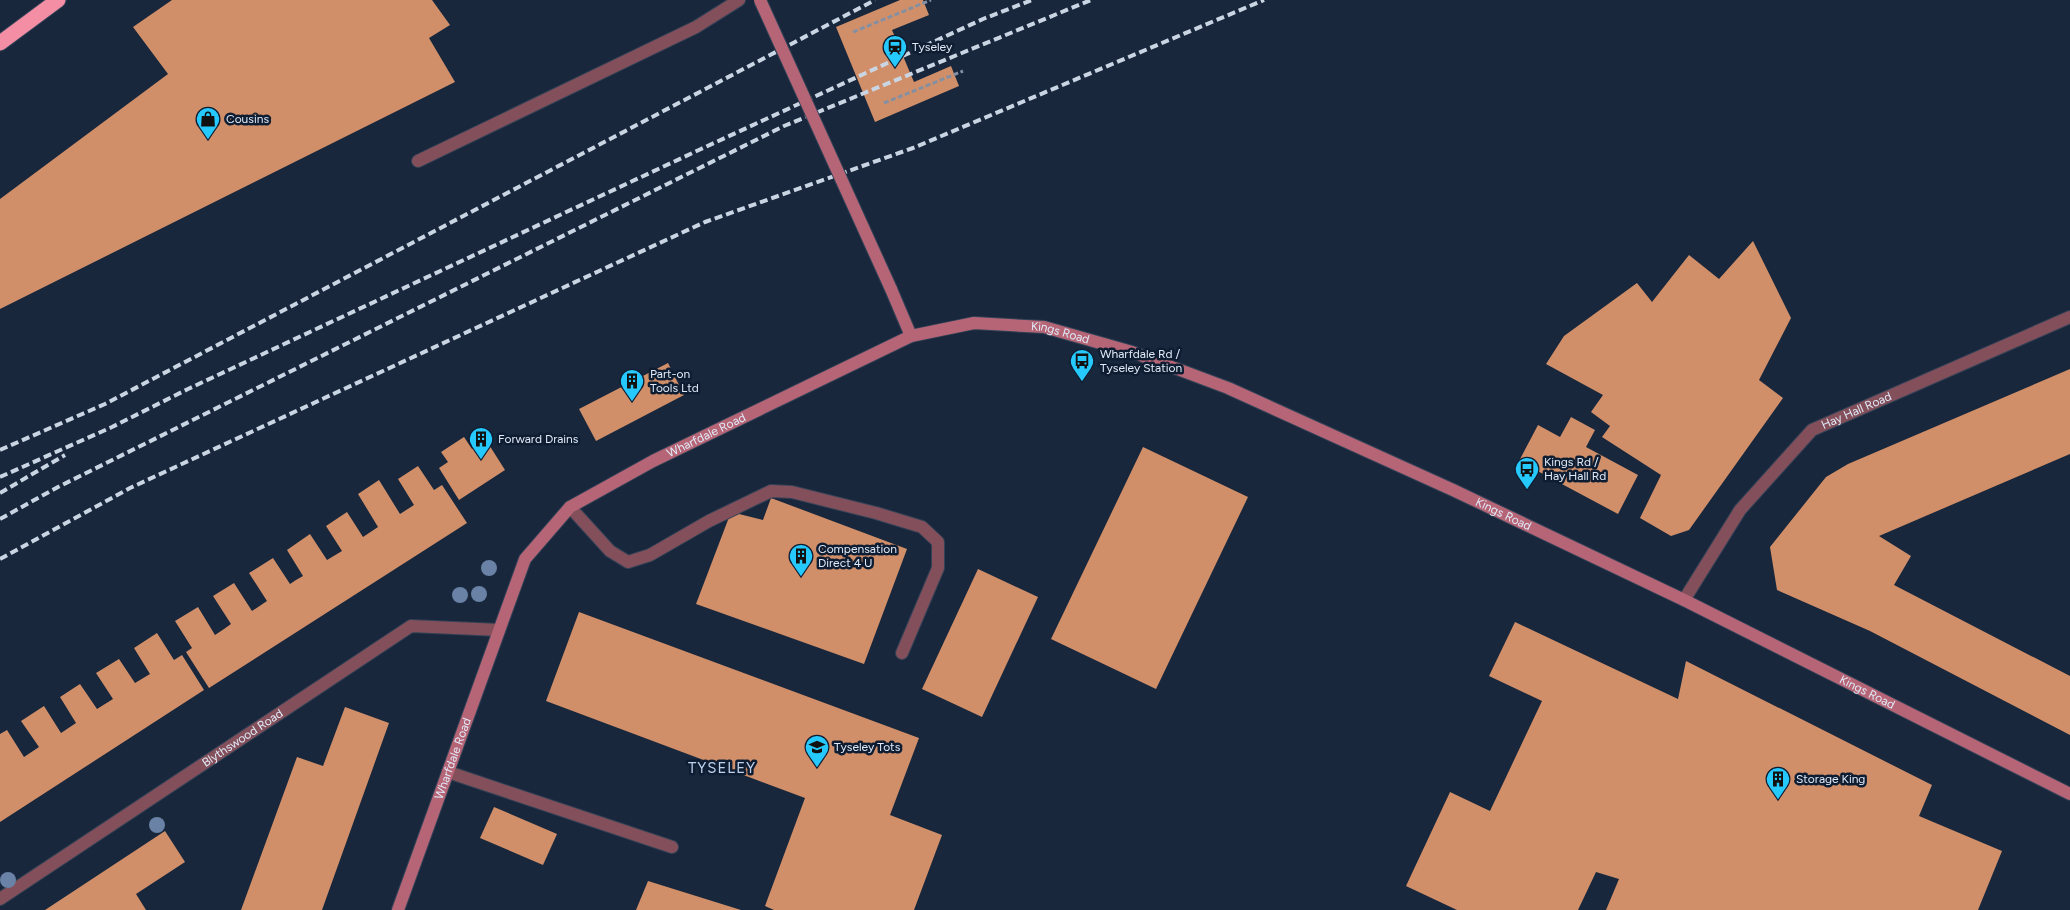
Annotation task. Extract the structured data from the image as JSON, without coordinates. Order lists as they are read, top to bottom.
{
  "streets": {
    "street": [
      "Kings Road",
      "Hay Hall Road",
      "Wharfdale Road",
      "Blythswood Road"
    ]
  },
  "crossings": [
    ["Kings Road", "Hay Hall Road"],
    ["Kings Road", "Wharfdale Road"],
    ["Wharfdale Road", "Blythswood Road"]
  ],
  "districts": ["TYSELEY"],
  "places": {
    "station": ["Tyseley"],
    "shop": ["Cousins"],
    "bus stop": ["Wharfdale Rd / Tyseley Station", "Kings Rd / Hay Hall Rd"],
    "building": [
      "Part-on Tools Ltd",
      "Forward Drains",
      "Compensation Direct 4 U",
      "Storage King"
    ],
    "school or university": ["Tyseley Tots"]
  }
}
